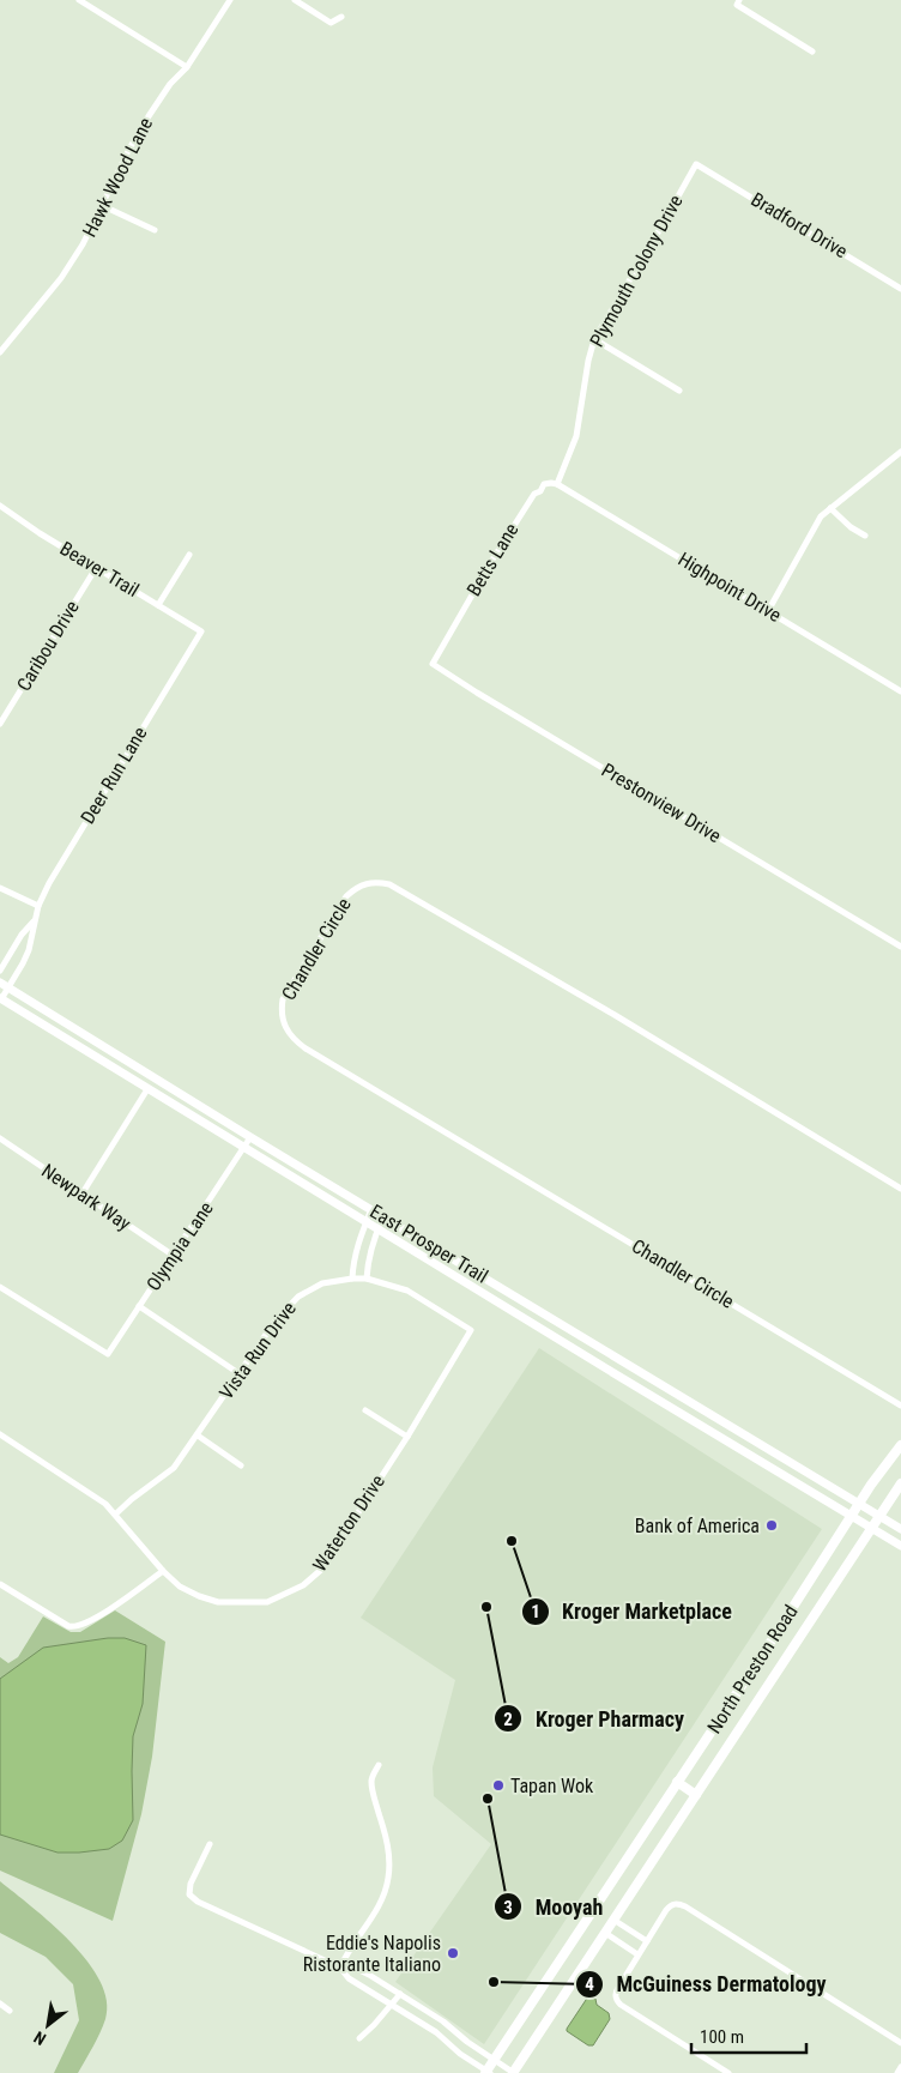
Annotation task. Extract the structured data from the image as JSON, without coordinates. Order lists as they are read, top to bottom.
{
  "streets": {
    "main road": ["East Prosper Trail", "North Preston Road"],
    "street": [
      "Hawk Wood Lane",
      "Bradford Drive",
      "Plymouth Colony Drive",
      "Betts Lane",
      "Beaver Trail",
      "Highpoint Drive",
      "Caribou Drive",
      "Deer Run Lane",
      "Prestonview Drive",
      "Chandler Circle",
      "Newpark Way",
      "Olympia Lane",
      "Vista Run Drive",
      "Waterton Drive"
    ]
  },
  "crossings": [
    ["Bradford Drive", "Plymouth Colony Drive"],
    ["Plymouth Colony Drive", "Betts Lane"],
    ["Plymouth Colony Drive", "Highpoint Drive"],
    ["Betts Lane", "Highpoint Drive"],
    ["Betts Lane", "Prestonview Drive"],
    ["Beaver Trail", "Caribou Drive"],
    ["Beaver Trail", "Deer Run Lane"],
    ["Deer Run Lane", "East Prosper Trail"],
    ["Newpark Way", "Olympia Lane"],
    ["East Prosper Trail", "Olympia Lane"],
    ["East Prosper Trail", "North Preston Road"],
    ["Vista Run Drive", "Waterton Drive"]
  ],
  "places": [
    "Bank of America",
    "Kroger Marketplace",
    "Kroger Pharmacy",
    "Tapan Wok",
    "Mooyah",
    "Eddie's Napolis Ristorante Italiano",
    "McGuiness Dermatology"
  ],
  "scale_bar": "100 m",
  "north": "bottom left"
}
